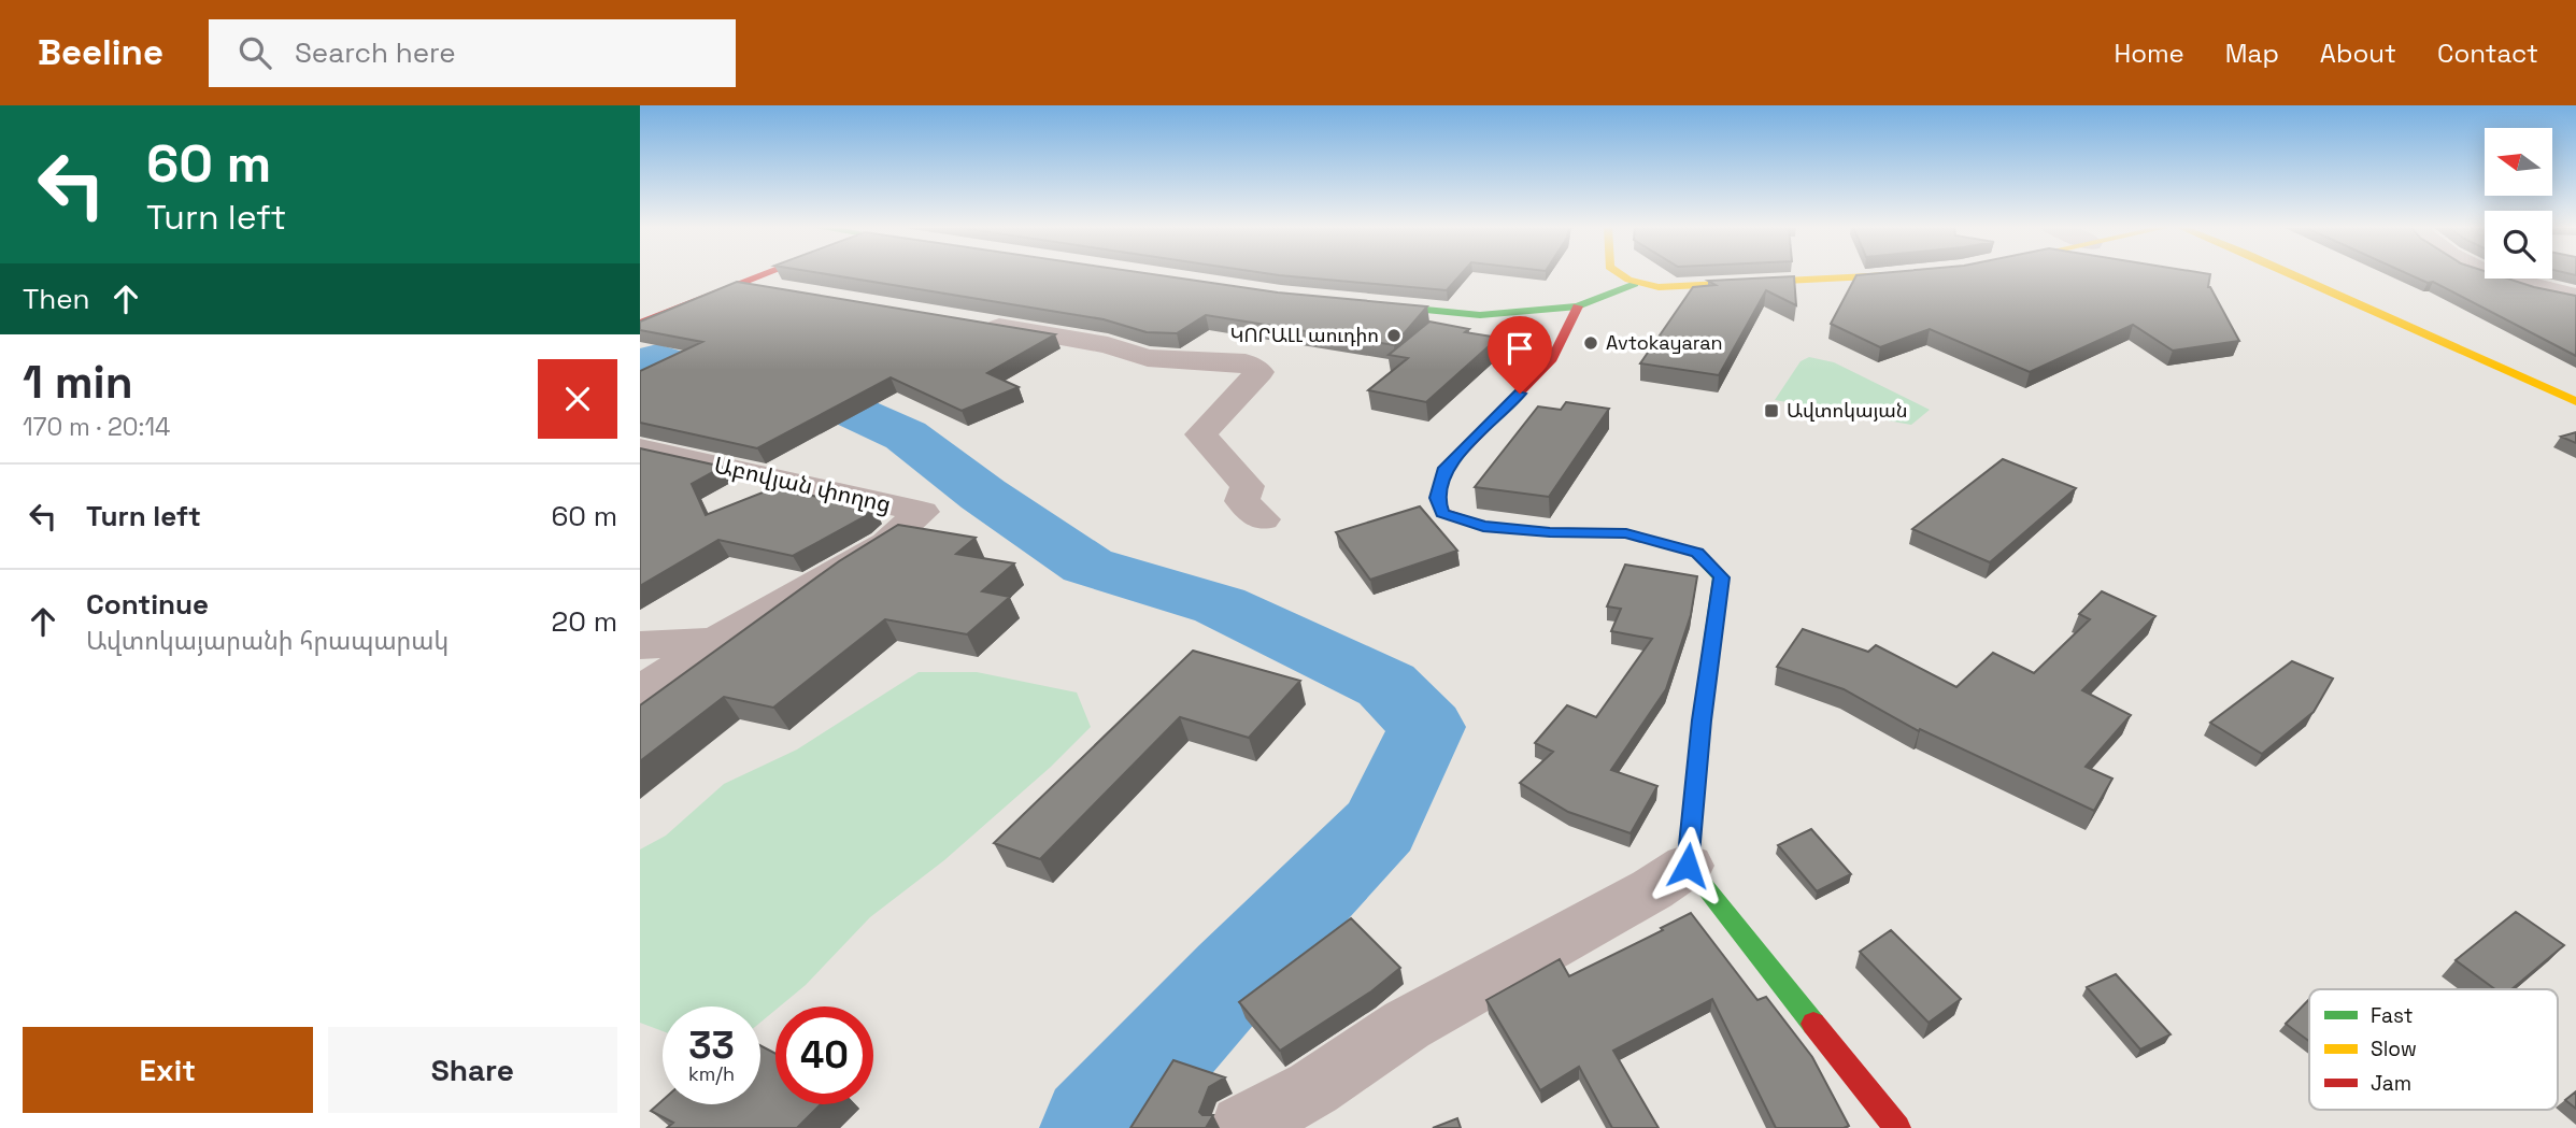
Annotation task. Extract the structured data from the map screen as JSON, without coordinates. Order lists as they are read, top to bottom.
{
  "streets": {
    "street": ["Աբովյան փողոց"]
  },
  "places": {
    "other": ["ԿՈՐԱԼԼ աուդիո", "Avtokayaran"],
    "transit": ["Ավտոկայան"]
  },
  "legend": ["Fast", "Slow", "Jam"],
  "north": "left",
  "page": {
    "header": "Beeline",
    "search": "Search here",
    "nav": [
      "Home",
      "Map",
      "About",
      "Contact"
    ],
    "turn": ["60 m", "Turn left"],
    "then": "Then",
    "heading": ["1 min", "170 m · 20:14"],
    "list": [
      {
        "name": "Turn left",
        "value": "60 m"
      },
      {
        "name": "Continue",
        "note": "Ավտոկայարանի հրապարակ",
        "value": "20 m"
      }
    ],
    "speed": "33 km/h",
    "limit": "40",
    "buttons": ["Exit", "Share"]
  }
}
